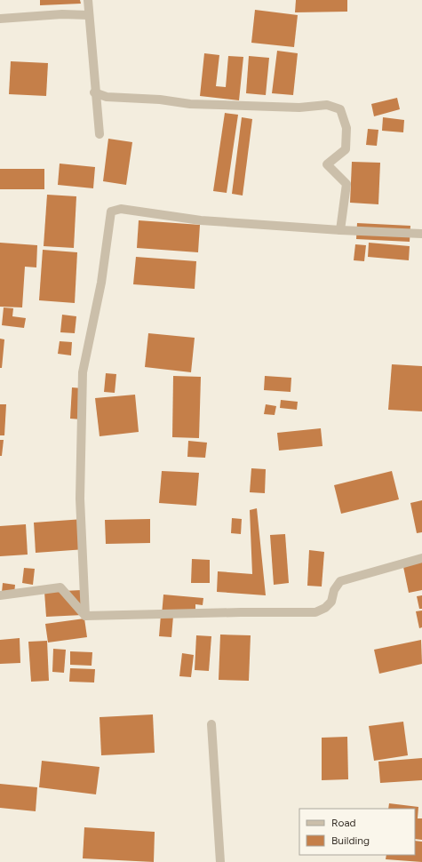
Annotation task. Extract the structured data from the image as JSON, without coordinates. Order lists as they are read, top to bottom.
{
  "legend": ["Road", "Building"]
}
